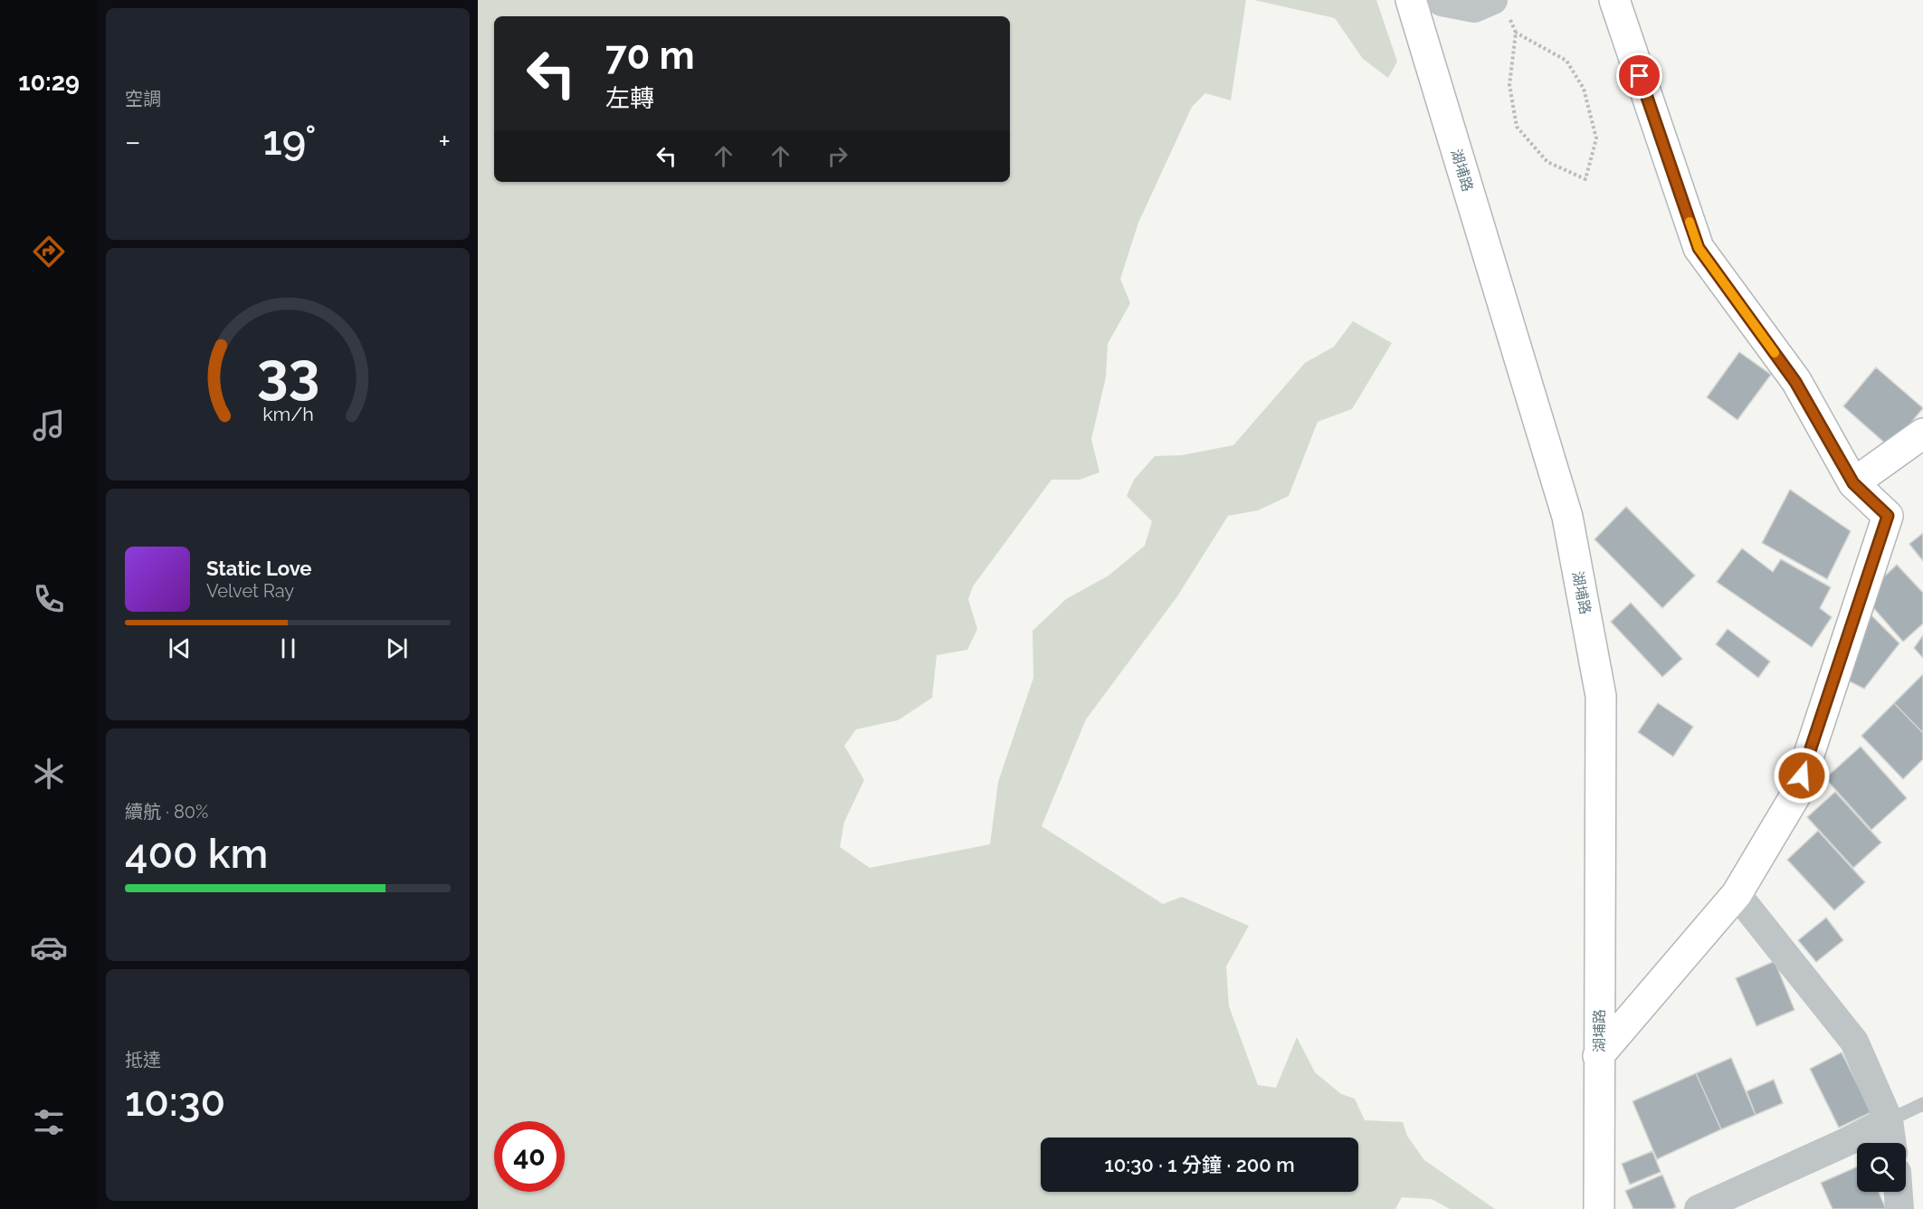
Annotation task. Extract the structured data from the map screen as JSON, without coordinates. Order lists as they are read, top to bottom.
{
  "streets": {
    "street": ["湖埔路"]
  },
  "page": {
    "tabs": "10:29",
    "tile": [
      "空調",
      ["續航 · 80%", "400 km"],
      ["抵達", "10:30"]
    ],
    "turn": ["70 m", "左轉"],
    "heat": ["−", "19°", "+"],
    "song": ["Static Love", "Velvet Ray"],
    "limit": "40",
    "trip": "10:30 · 1 分鐘 · 200 m",
    "gauge": ["33", "km/h"]
  }
}
